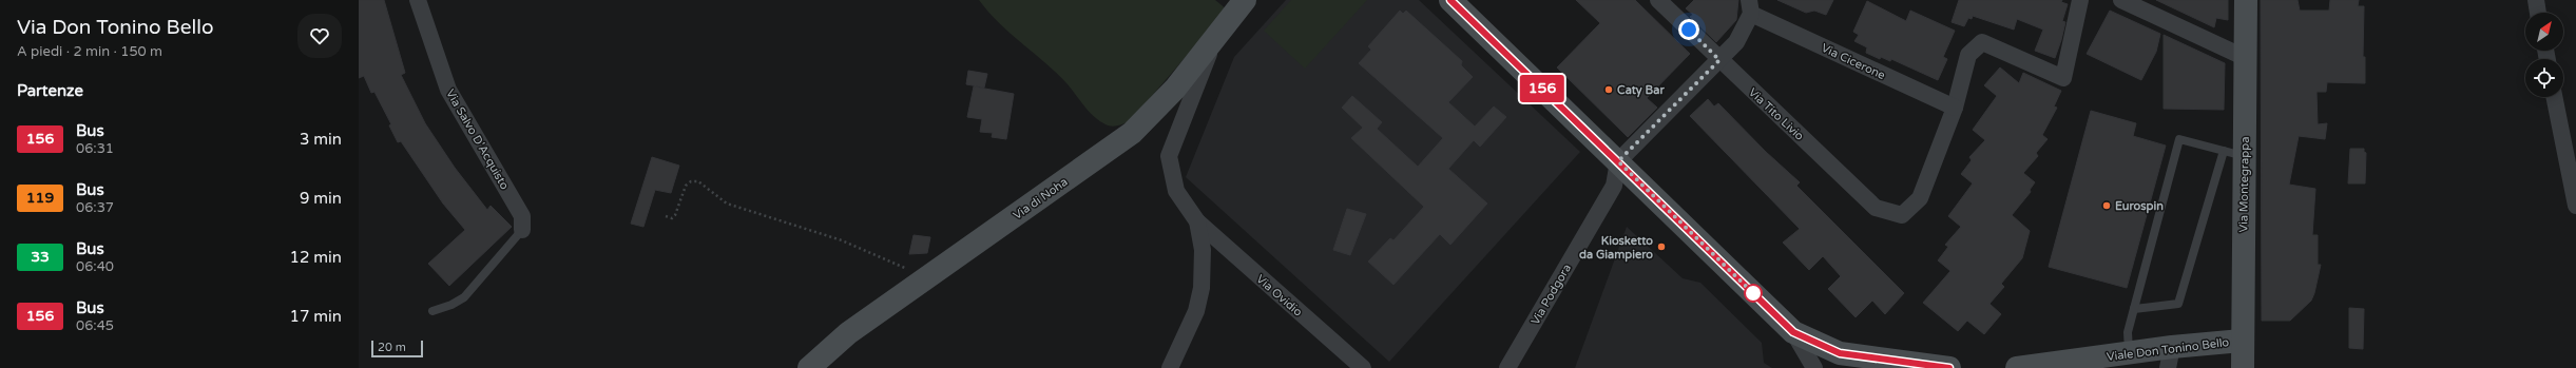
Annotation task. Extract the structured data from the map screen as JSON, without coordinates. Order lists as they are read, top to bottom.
{
  "streets": {
    "main road": ["Via Montegrappa", "Via di Noha", "Viale Don Tonino Bello"],
    "street": [
      "Via Cicerone",
      "Via Tito Livio",
      "Via Salvo D'Acquisto",
      "Via Podgora",
      "Via Ovidio"
    ]
  },
  "crossings": [
    ["Via Cicerone", "Via Tito Livio"],
    ["Via Montegrappa", "Viale Don Tonino Bello"]
  ],
  "places": ["Caty Bar", "Eurospin", "Kiosketto da Giampiero"],
  "lines": ["bus line 156"],
  "scale_bar": "20 m",
  "north": "top right",
  "page": {
    "heading": [
      ["Via Don Tonino Bello", "A piedi · 2 min · 150 m"],
      "Partenze"
    ],
    "on_map": "156",
    "list": [
      {
        "mark": "156",
        "name": "Bus",
        "note": "06:31",
        "value": "3 min"
      },
      {
        "mark": "119",
        "name": "Bus",
        "note": "06:37",
        "value": "9 min"
      },
      {
        "mark": "33",
        "name": "Bus",
        "note": "06:40",
        "value": "12 min"
      },
      {
        "mark": "156",
        "name": "Bus",
        "note": "06:45",
        "value": "17 min"
      }
    ],
    "scale": "20 m"
  }
}
